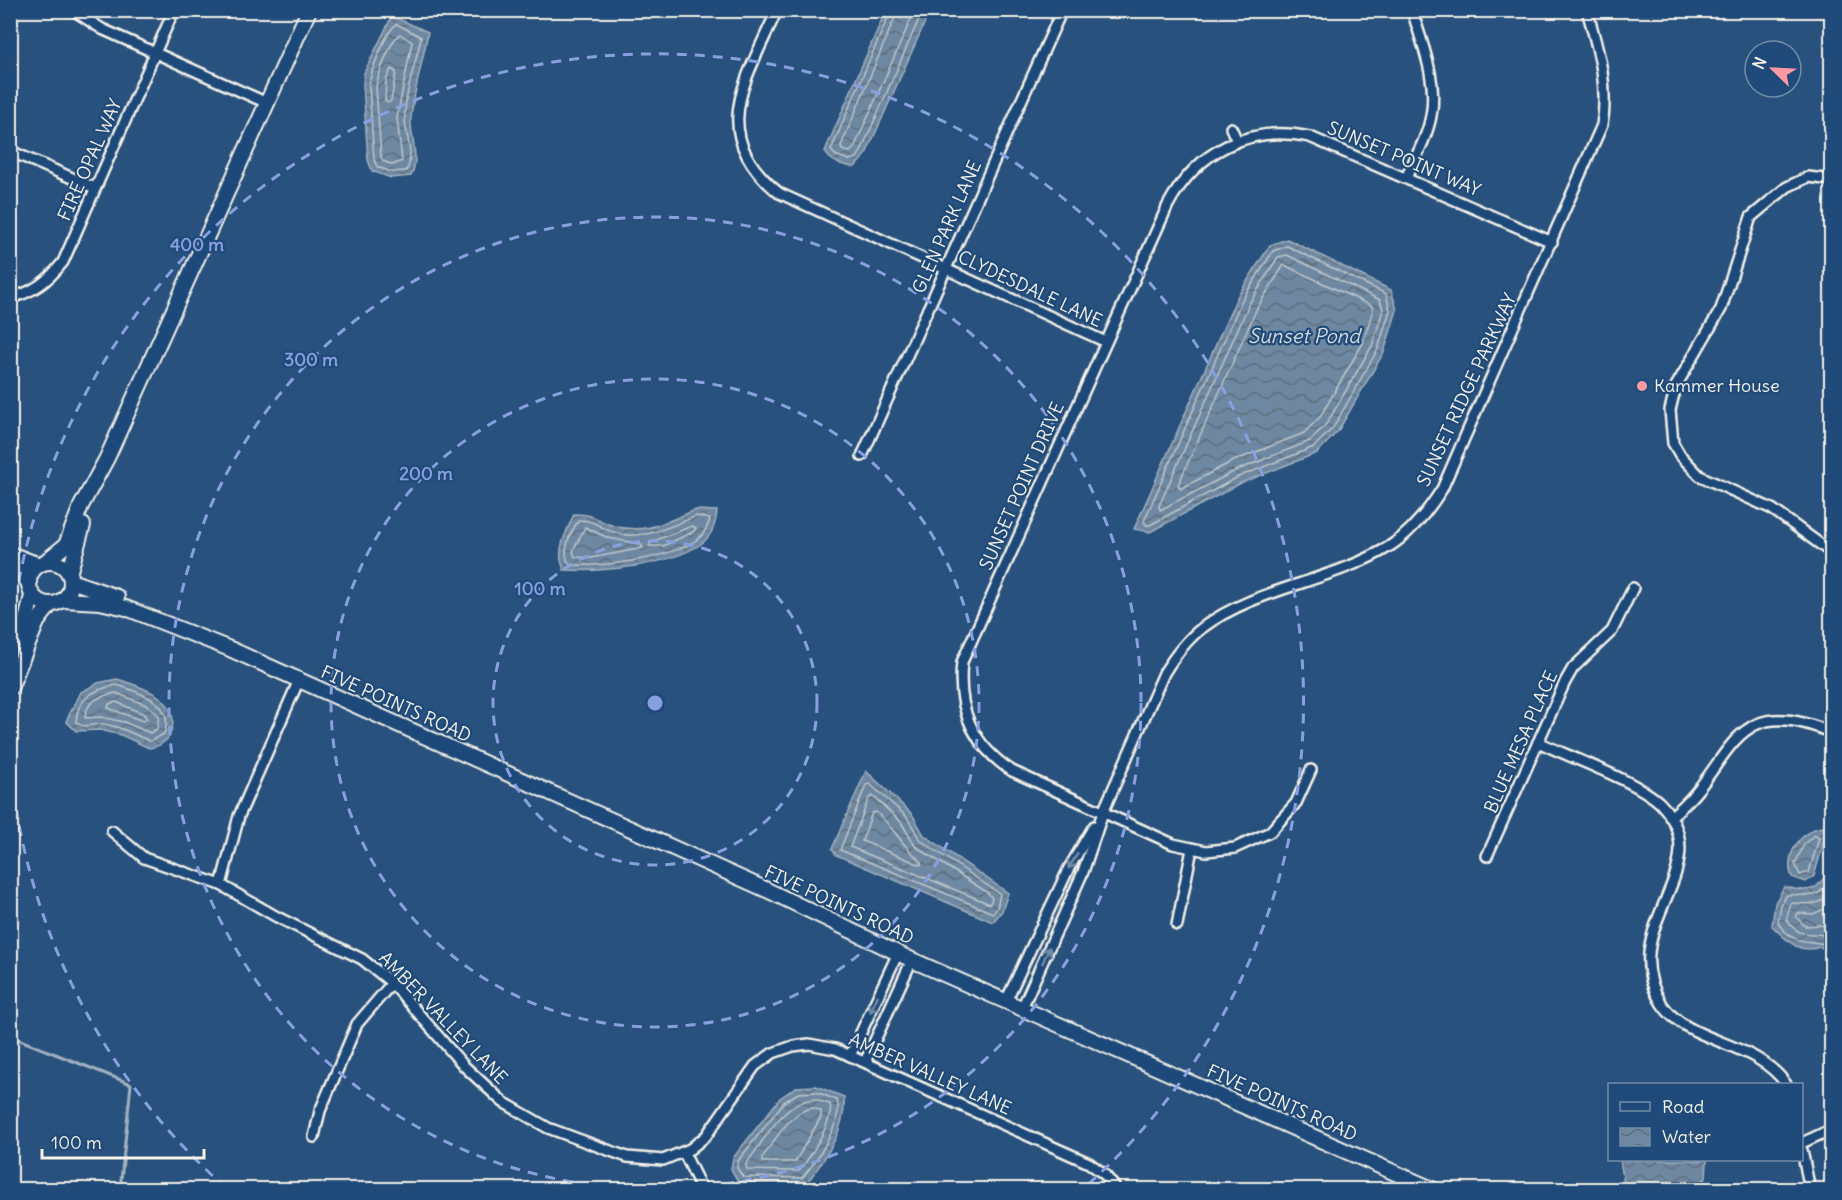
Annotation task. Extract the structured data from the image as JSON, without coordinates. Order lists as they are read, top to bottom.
{
  "streets": {
    "street": [
      "SUNSET POINT WAY",
      "FIRE OPAL WAY",
      "GLEN PARK LANE",
      "CLYDESDALE LANE",
      "SUNSET RIDGE PARKWAY",
      "SUNSET POINT DRIVE",
      "FIVE POINTS ROAD",
      "BLUE MESA PLACE",
      "AMBER VALLEY LANE"
    ]
  },
  "crossings": [
    ["SUNSET POINT WAY", "SUNSET RIDGE PARKWAY"],
    ["SUNSET POINT WAY", "SUNSET POINT DRIVE"],
    ["GLEN PARK LANE", "CLYDESDALE LANE"],
    ["CLYDESDALE LANE", "SUNSET POINT DRIVE"],
    ["SUNSET RIDGE PARKWAY", "SUNSET POINT DRIVE"],
    ["SUNSET RIDGE PARKWAY", "FIVE POINTS ROAD"]
  ],
  "water": ["Sunset Pond"],
  "places": ["Kammer House"],
  "legend": ["Road", "Water"],
  "scale_bar": "100 m",
  "north": "top left",
  "rings": [
    "400 m",
    "300 m",
    "200 m",
    "100 m"
  ]
}
